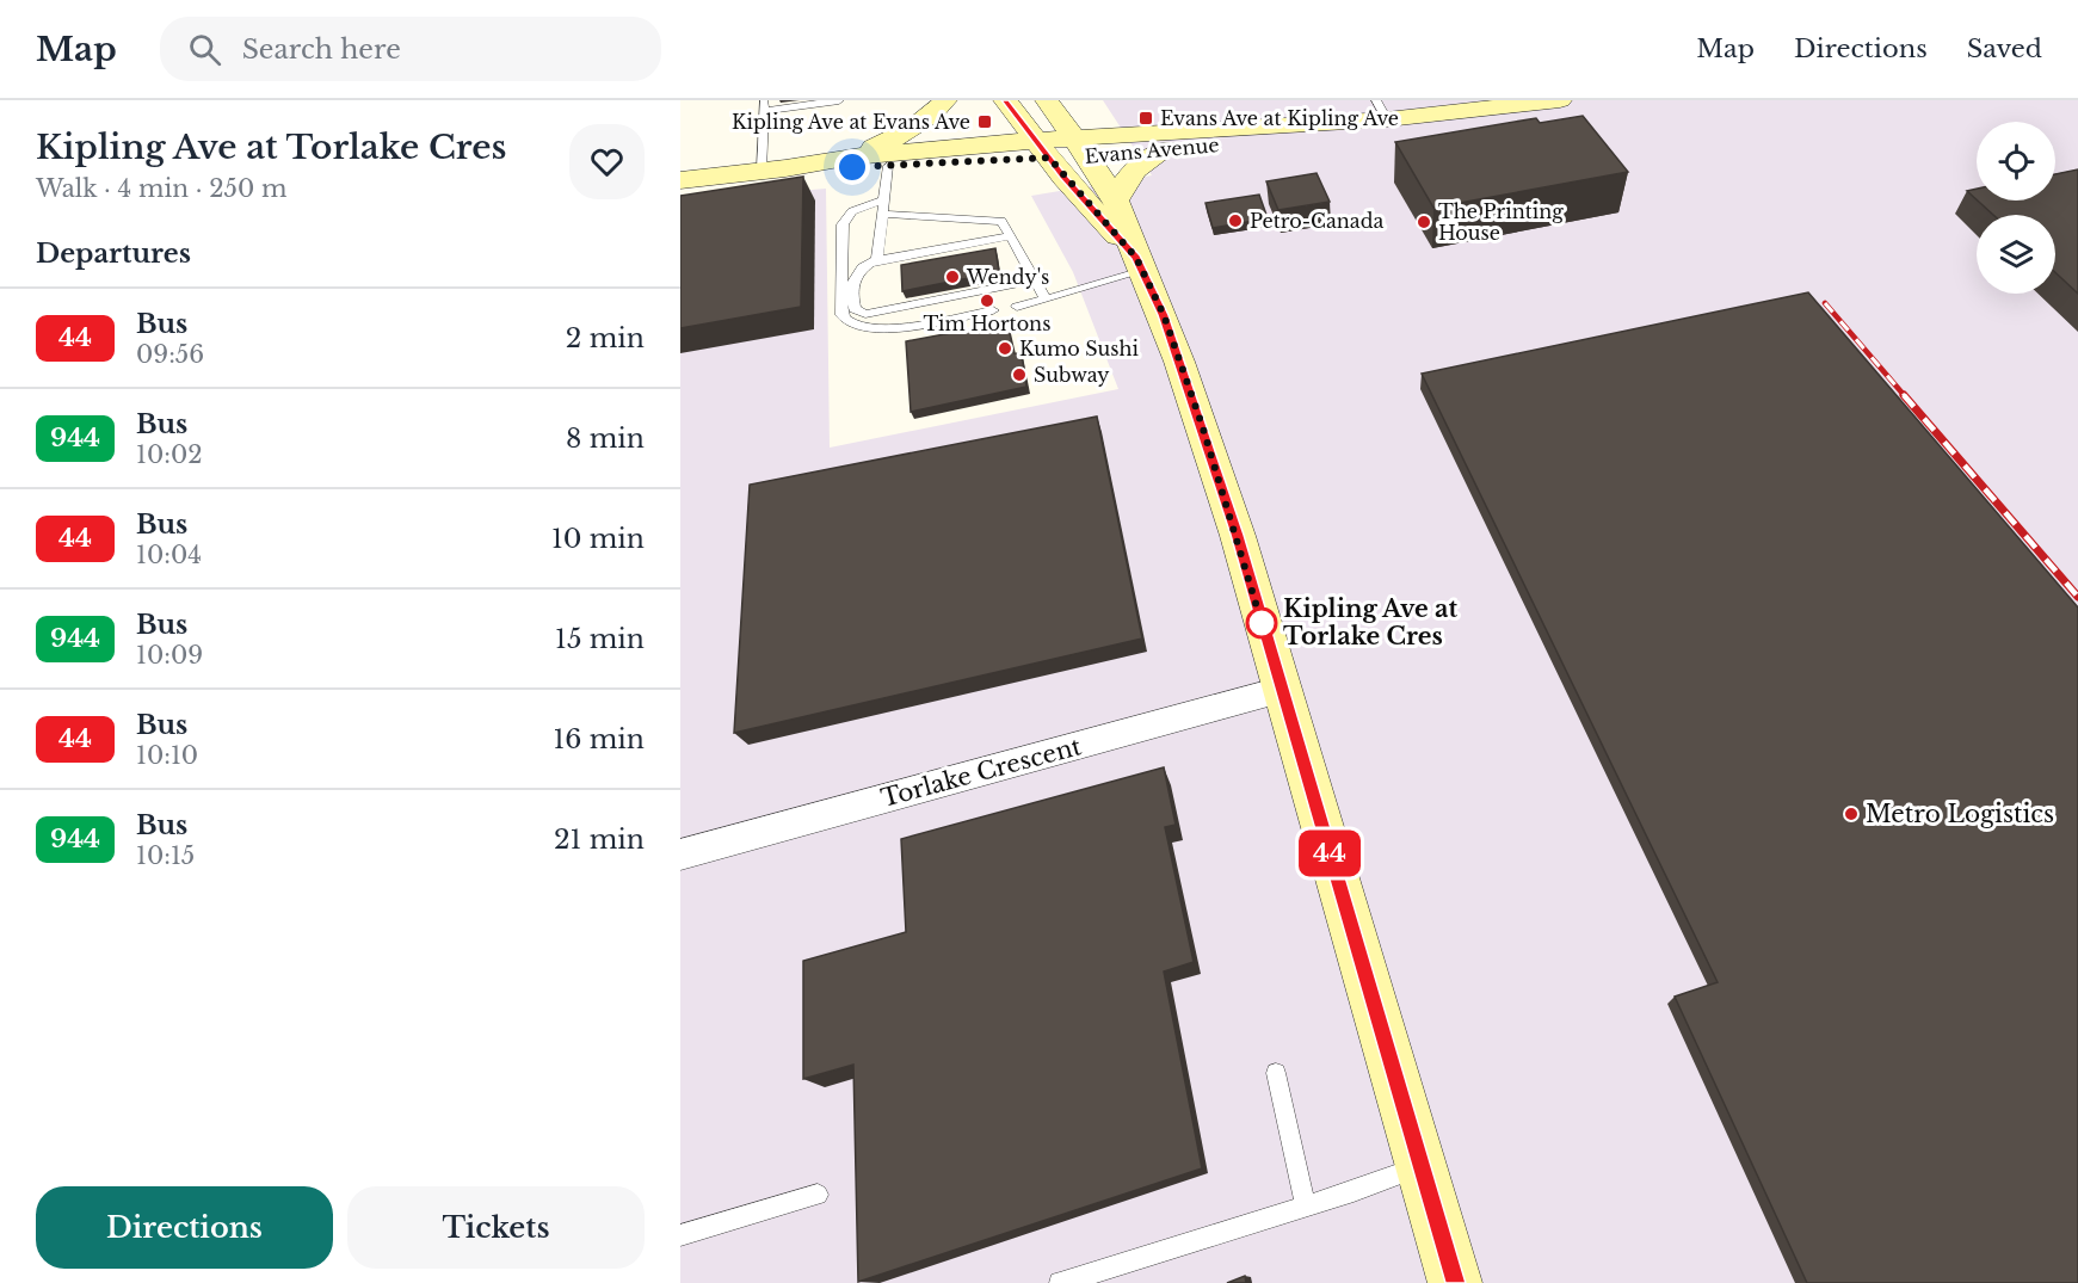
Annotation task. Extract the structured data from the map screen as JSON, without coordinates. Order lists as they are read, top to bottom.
{
  "streets": {
    "main road": ["Evans Avenue"],
    "street": ["Torlake Crescent"]
  },
  "places": {
    "transit": ["Evans Ave at Kipling Ave", "Kipling Ave at Evans Ave"],
    "other": [
      "Petro-Canada",
      "The Printing House",
      "Wendy's",
      "Tim Hortons",
      "Kumo Sushi",
      "Subway",
      "Kipling Ave at Torlake Cres",
      "Metro Logistics"
    ]
  },
  "lines": ["bus line 44"],
  "page": {
    "header": "Map",
    "search": "Search here",
    "nav": ["Map", "Directions", "Saved"],
    "heading": [
      ["Kipling Ave at Torlake Cres", "Walk · 4 min · 250 m"],
      "Departures"
    ],
    "on_map": "44",
    "list": [
      {
        "mark": "44",
        "name": "Bus",
        "note": "09:56",
        "value": "2 min"
      },
      {
        "mark": "944",
        "name": "Bus",
        "note": "10:02",
        "value": "8 min"
      },
      {
        "mark": "44",
        "name": "Bus",
        "note": "10:04",
        "value": "10 min"
      },
      {
        "mark": "944",
        "name": "Bus",
        "note": "10:09",
        "value": "15 min"
      },
      {
        "mark": "44",
        "name": "Bus",
        "note": "10:10",
        "value": "16 min"
      },
      {
        "mark": "944",
        "name": "Bus",
        "note": "10:15",
        "value": "21 min"
      }
    ],
    "buttons": ["Directions", "Tickets"]
  }
}
